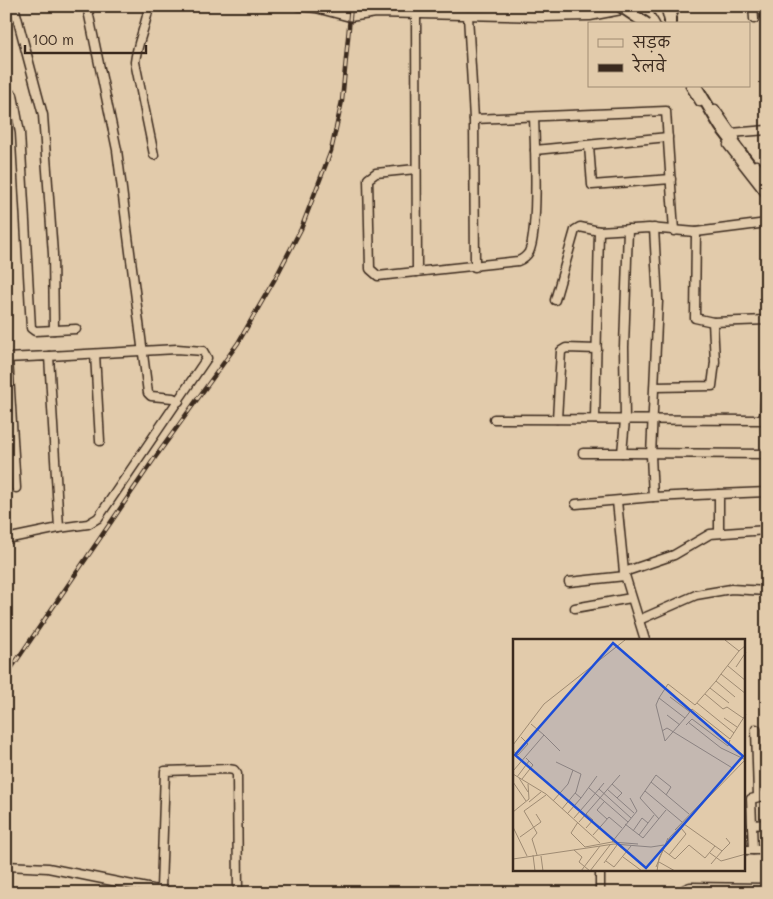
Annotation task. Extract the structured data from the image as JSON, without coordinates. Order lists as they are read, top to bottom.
{
  "legend": ["सड़क", "रेलवे"],
  "scale_bar": "100 m"
}
